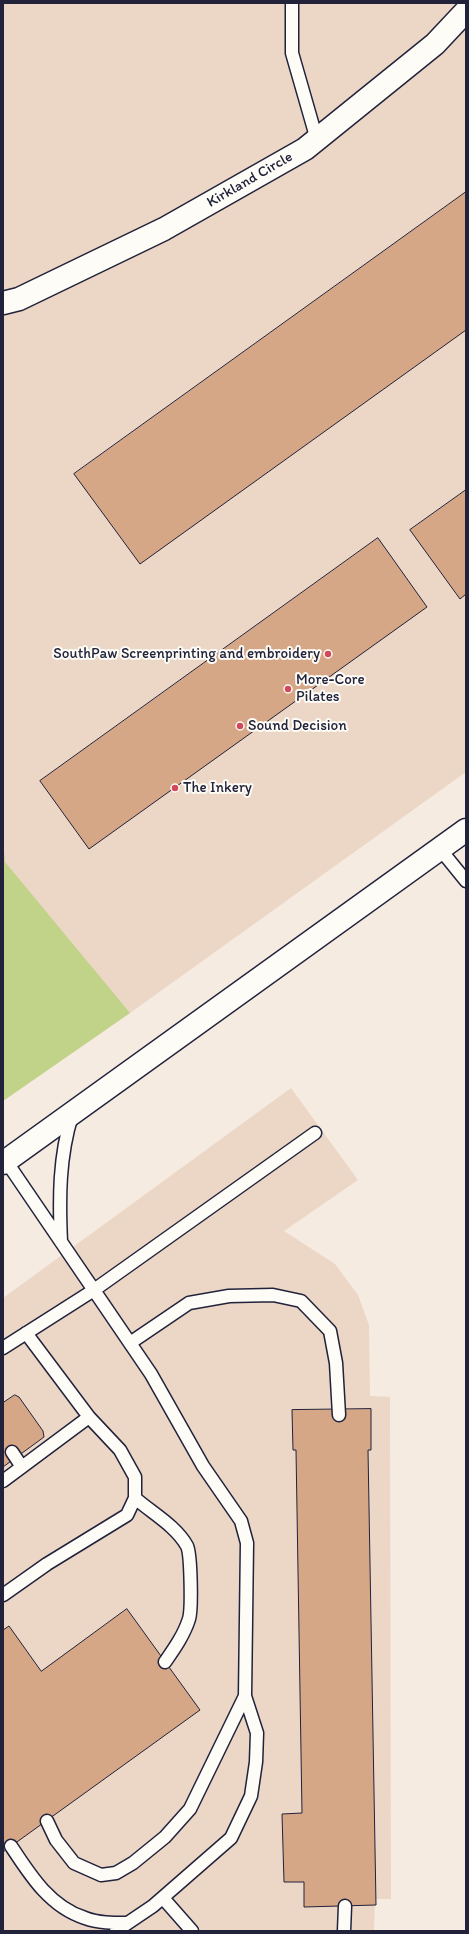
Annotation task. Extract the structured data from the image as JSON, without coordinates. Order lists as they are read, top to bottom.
{
  "streets": {
    "main road": ["Kirkland Circle"]
  },
  "places": [
    "SouthPaw Screenprinting and embroidery",
    "More-Core Pilates",
    "Sound Decision",
    "The Inkery"
  ]
}
